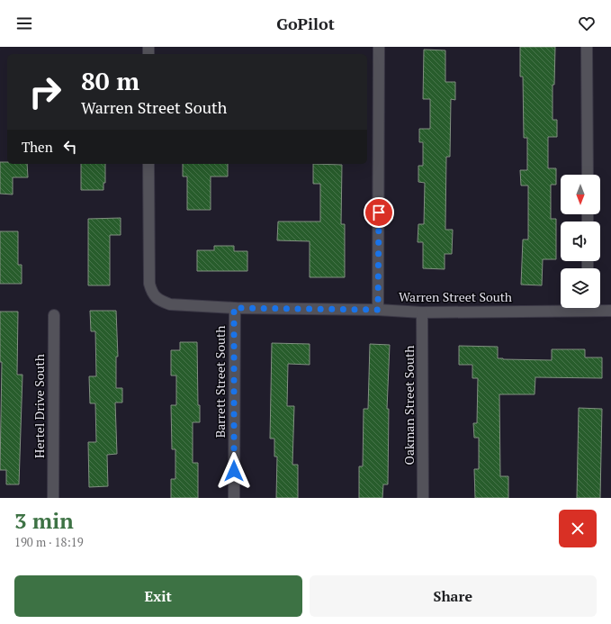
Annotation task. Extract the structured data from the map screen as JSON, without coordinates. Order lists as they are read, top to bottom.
{
  "streets": {
    "street": [
      "Warren Street South",
      "Barrett Street South",
      "Oakman Street South",
      "Hertel Drive South"
    ]
  },
  "crossings": [
    ["Warren Street South", "Barrett Street South"],
    ["Warren Street South", "Oakman Street South"]
  ],
  "north": "bottom",
  "page": {
    "header": "GoPilot",
    "turn": ["80 m", "Warren Street South"],
    "then": "Then",
    "heading": ["3 min", "190 m · 18:19"],
    "buttons": ["Exit", "Share"]
  }
}
